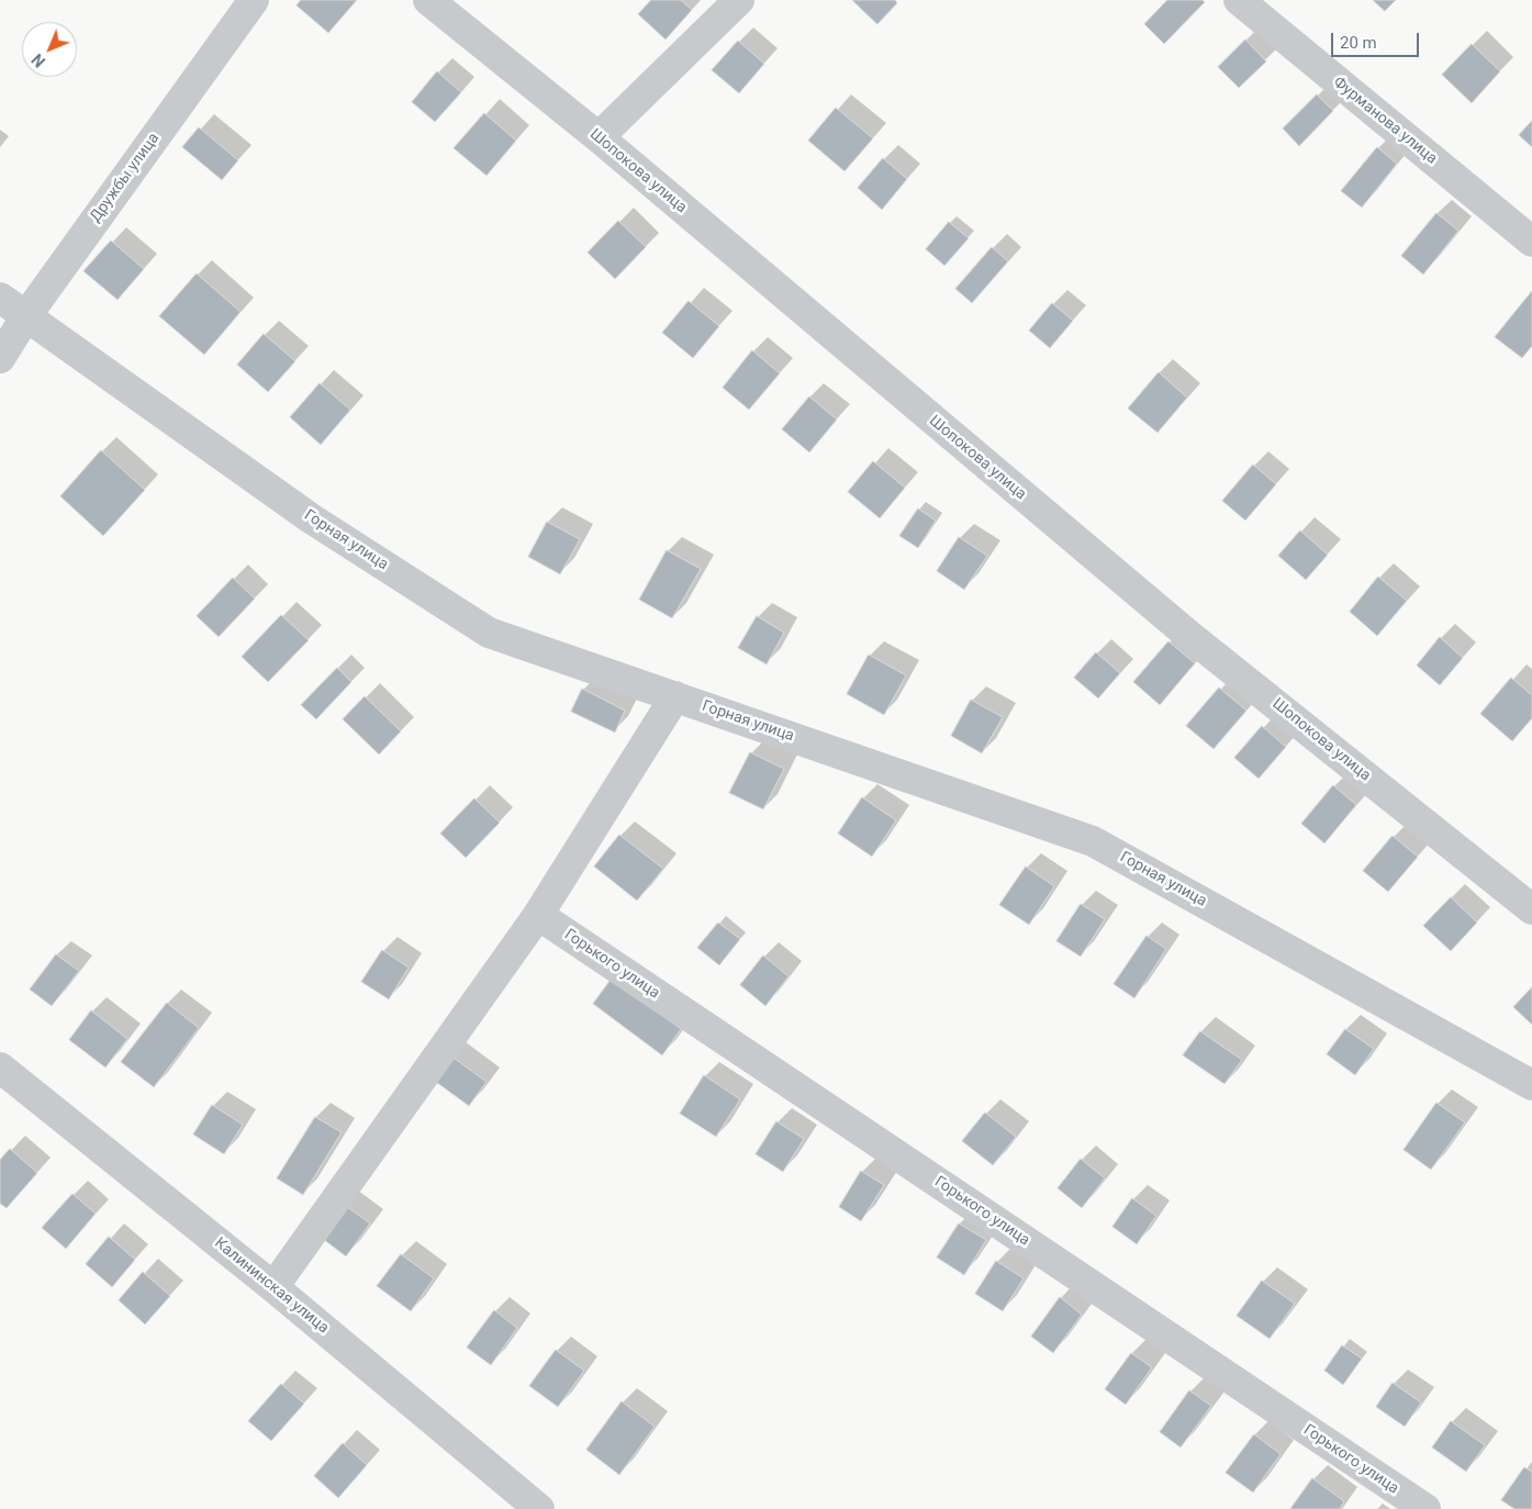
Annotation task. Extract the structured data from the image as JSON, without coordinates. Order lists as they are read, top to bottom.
{
  "streets": {
    "street": [
      "Фурманова улица",
      "Шопокова улица",
      "Дружбы улица",
      "Горная улица",
      "Горького улица",
      "Калининская улица"
    ]
  },
  "crossings": [
    ["Дружбы улица", "Горная улица"]
  ],
  "scale_bar": "20 m",
  "north": "bottom left"
}
